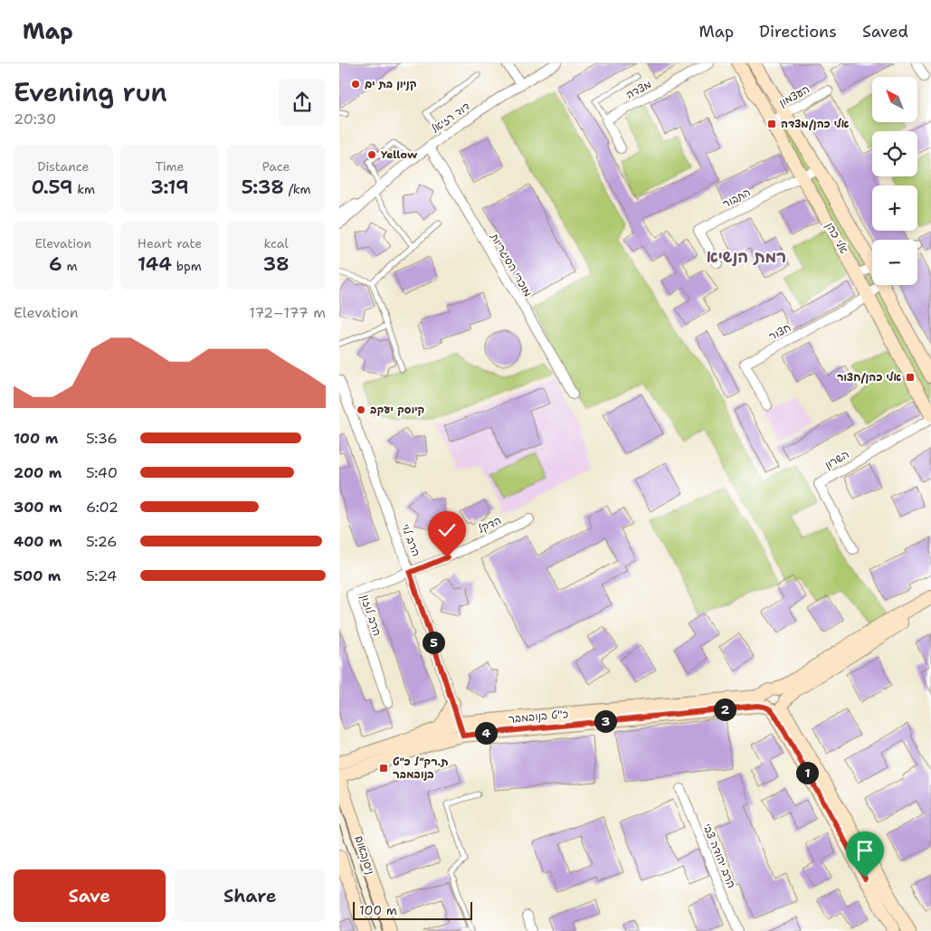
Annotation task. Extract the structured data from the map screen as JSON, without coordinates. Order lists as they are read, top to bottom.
{
  "streets": {
    "street": [
      "מצדה",
      "העצמון",
      "דוד רזיאל",
      "התבור",
      "אלי כהן",
      "מוכרי הסיגריות",
      "חצור",
      "השרון",
      "הדקל",
      "הרב לוי",
      "הרב לוזון",
      "כ\"ט בנובמבר",
      "ניסנבאום",
      "הרב יהודה צבי"
    ]
  },
  "crossings": [
    ["העצמון", "אלי כהן"],
    ["דוד רזיאל", "מוכרי הסיגריות"],
    ["התבור", "אלי כהן"],
    ["אלי כהן", "חצור"],
    ["אלי כהן", "השרון"],
    ["הדקל", "הרב לוי"],
    ["הדקל", "הרב לוזון"],
    ["הרב לוי", "הרב לוזון"],
    ["הרב לוי", "כ\"ט בנובמבר"],
    ["כ\"ט בנובמבר", "ניסנבאום"]
  ],
  "districts": ["רמת הנשיא"],
  "places": {
    "other": ["קניון בת ים", "Yellow", "קיוסק יעקב"],
    "transit": ["אלי כהן/מצדה", "אלי כהן/חצור", "ת.רק״ל כ״ט בנובמבר"]
  },
  "scale_bar": "100 m",
  "north": "top left",
  "page": {
    "header": "Map",
    "nav": ["Map", "Directions", "Saved"],
    "heading": ["Evening run", "20:30"],
    "map_buttons": ["+", "−"],
    "stats": [
      ["Distance", "0.59 km"],
      ["Time", "3:19"],
      ["Pace", "5:38 /km"],
      ["Elevation", "6 m"],
      ["Heart rate", "144 bpm"],
      ["kcal", "38"]
    ],
    "chart": ["Elevation", "172–177 m"],
    "list": [
      {
        "name": "100 m",
        "note": "5:36"
      },
      {
        "name": "200 m",
        "note": "5:40"
      },
      {
        "name": "300 m",
        "note": "6:02"
      },
      {
        "name": "400 m",
        "note": "5:26"
      },
      {
        "name": "500 m",
        "note": "5:24"
      }
    ],
    "pins": [
      "5",
      "2",
      "3",
      "4",
      "1"
    ],
    "buttons": ["Save", "Share"],
    "scale": "100 m"
  }
}
